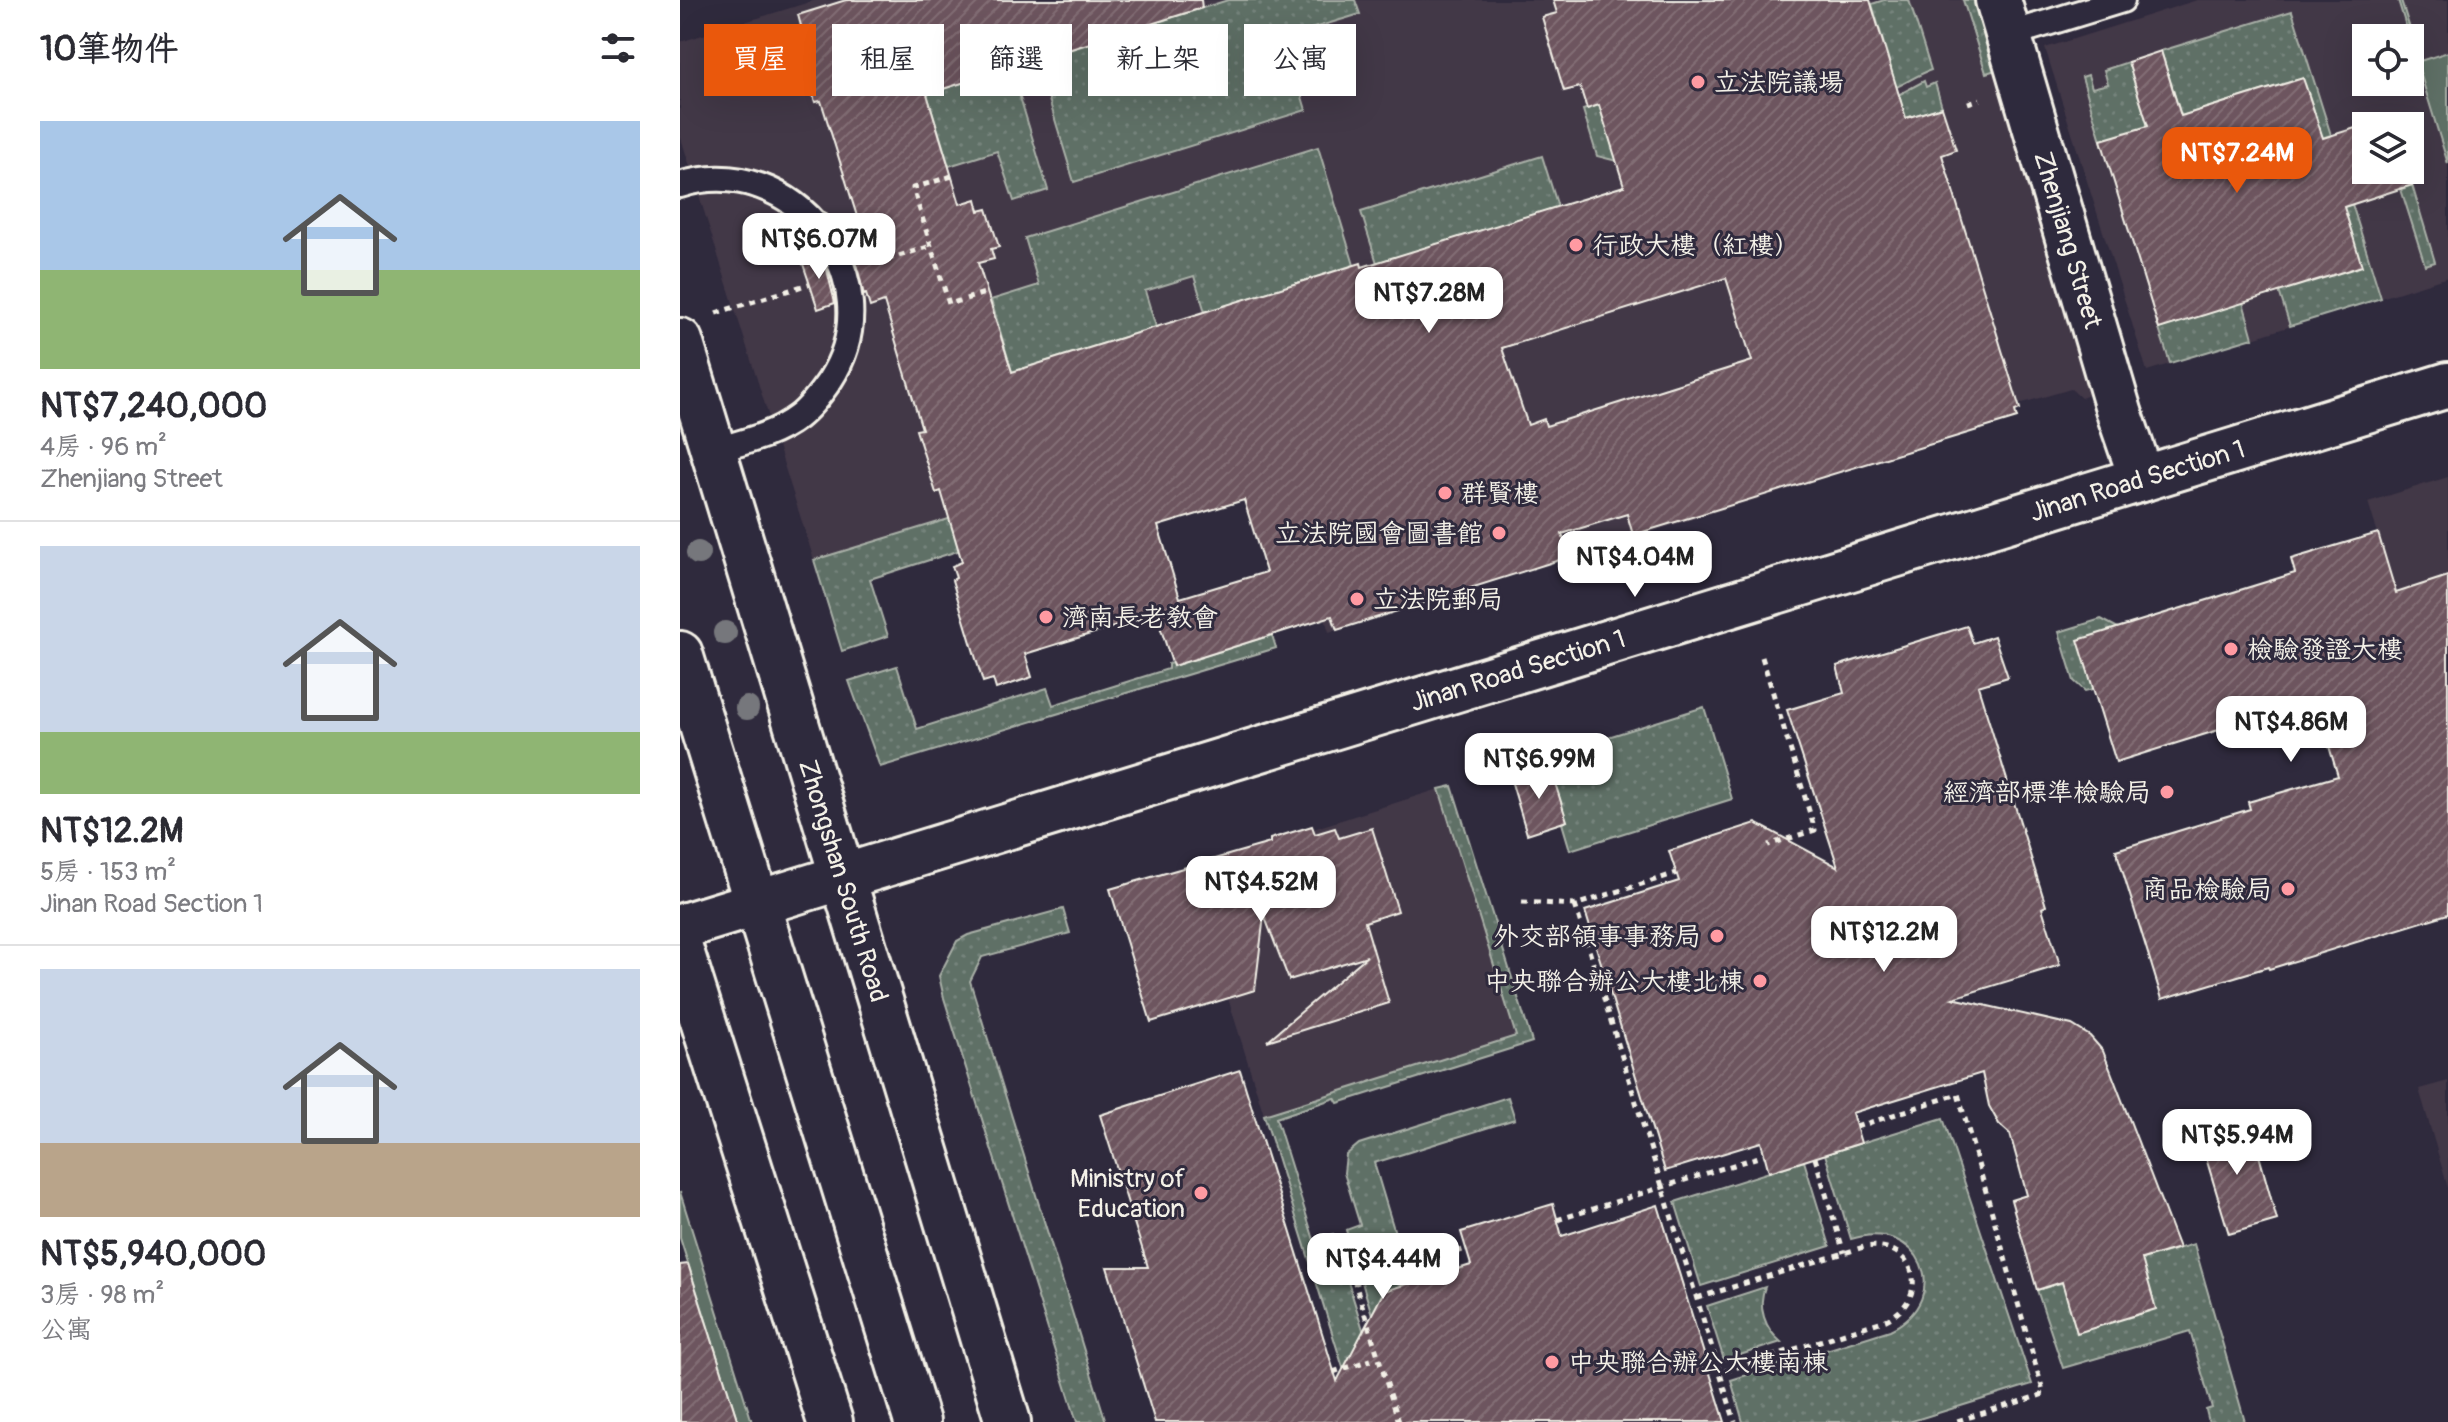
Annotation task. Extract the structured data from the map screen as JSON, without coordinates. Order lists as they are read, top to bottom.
{
  "streets": {
    "main road": ["Zhenjiang Street", "Jinan Road Section 1", "Zhongshan South Road"]
  },
  "crossings": [
    ["Zhenjiang Street", "Jinan Road Section 1"],
    ["Jinan Road Section 1", "Zhongshan South Road"]
  ],
  "places": [
    "立法院議場",
    "行政大樓（紅樓）",
    "群賢樓",
    "立法院國會圖書館",
    "立法院郵局",
    "濟南長老教會",
    "檢驗發證大樓",
    "經濟部標準檢驗局",
    "商品檢驗局",
    "外交部領事事務局",
    "中央聯合辦公大樓北棟",
    "Ministry of Education",
    "中央聯合辦公大樓南棟"
  ],
  "page": {
    "heading": "10筆物件",
    "chip": [
      "買屋",
      "租屋",
      "篩選",
      "新上架",
      "公寓"
    ],
    "list": [
      {
        "name": "NT$7,240,000",
        "note": "4房 · 96 m² · Zhenjiang Street"
      },
      {
        "name": "NT$12.2M",
        "note": "5房 · 153 m² · Jinan Road Section 1"
      },
      {
        "name": "NT$5,940,000",
        "note": "3房 · 98 m² · 公寓"
      }
    ],
    "price": [
      "NT$7.24M",
      "NT$6.07M",
      "NT$7.28M",
      "NT$4.04M",
      "NT$4.86M",
      "NT$6.99M",
      "NT$4.52M",
      "NT$12.2M",
      "NT$5.94M",
      "NT$4.44M"
    ]
  }
}
